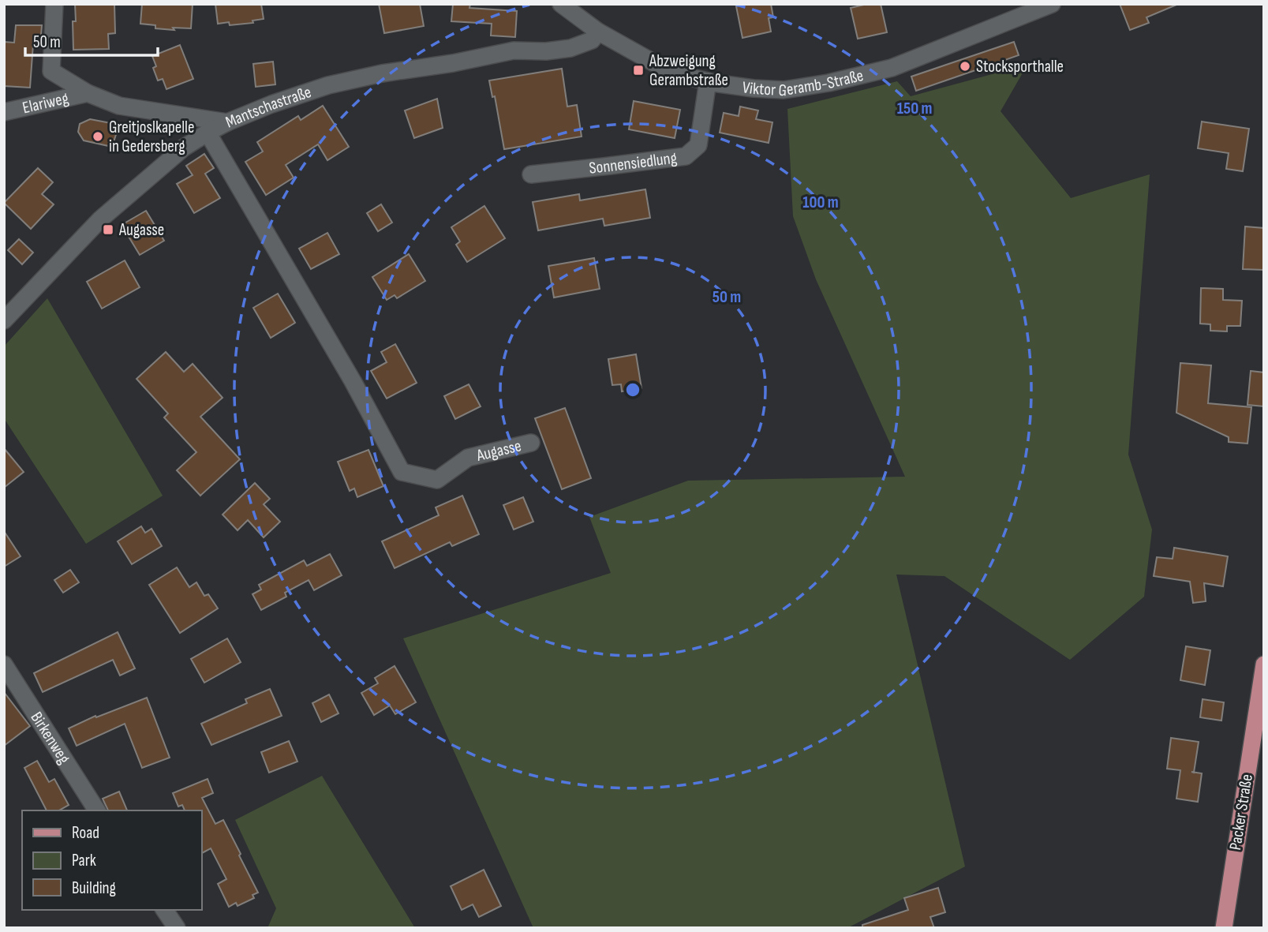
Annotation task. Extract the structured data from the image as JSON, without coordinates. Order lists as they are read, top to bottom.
{
  "streets": {
    "main road": ["Packer Straße"],
    "street": [
      "Viktor Geramb-Straße",
      "Elariweg",
      "Mantschastraße",
      "Sonnensiedlung",
      "Augasse",
      "Birkenweg"
    ]
  },
  "crossings": [
    ["Viktor Geramb-Straße", "Mantschastraße"],
    ["Viktor Geramb-Straße", "Sonnensiedlung"],
    ["Elariweg", "Mantschastraße"],
    ["Mantschastraße", "Augasse"]
  ],
  "places": {
    "other": ["Stocksporthalle", "Greitjoslkapelle in Gedersberg"],
    "transit": ["Abzweigung Gerambstraße", "Augasse"]
  },
  "legend": ["Road", "Park", "Building"],
  "scale_bar": "50 m",
  "rings": ["150 m", "100 m", "50 m"]
}
